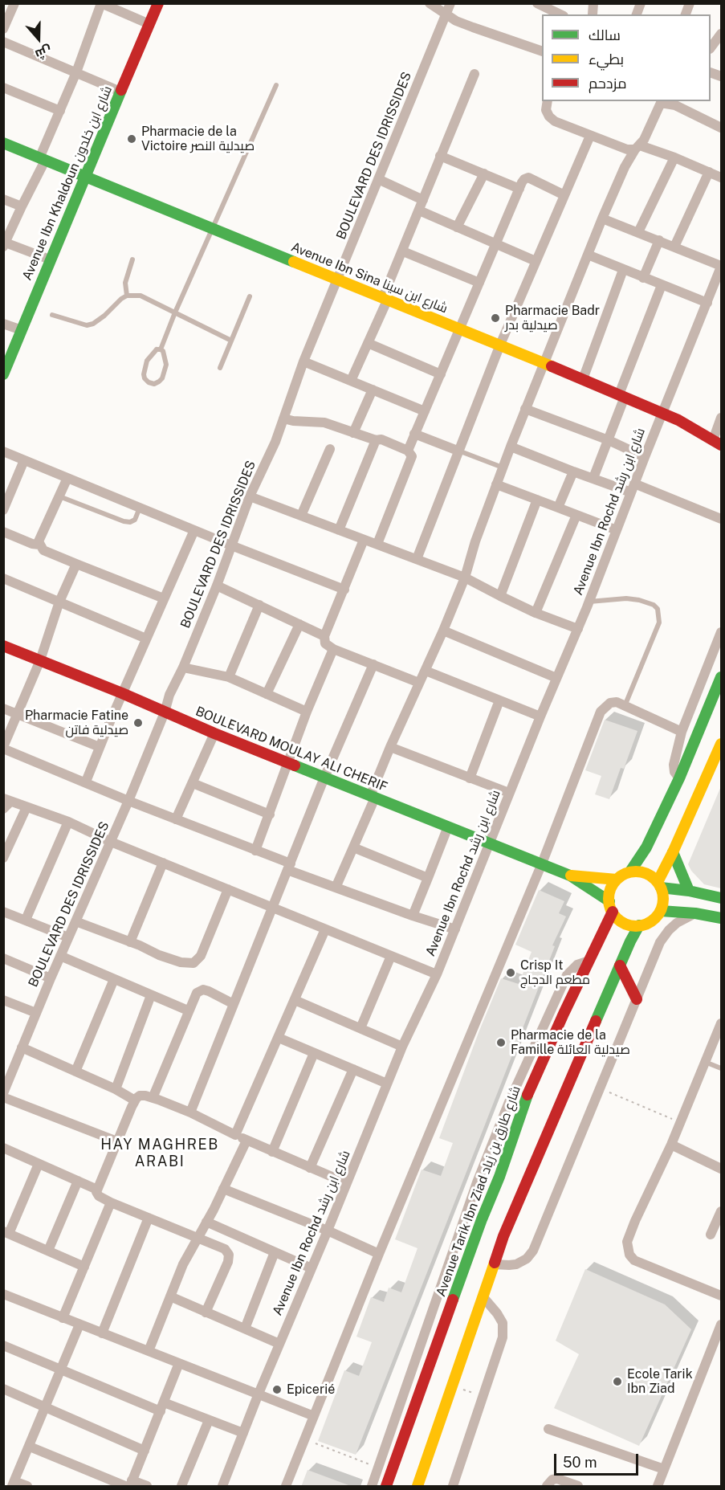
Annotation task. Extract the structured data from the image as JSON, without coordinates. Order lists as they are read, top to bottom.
{
  "streets": {
    "main road": [
      "Avenue Ibn Khaldoun شارع ابن خلدون",
      "Avenue Ibn Sina شارع ابن سينا",
      "BOULEVARD MOULAY ALI CHERIF",
      "Avenue Tarik Ibn Ziad شارع طارق بن زياد"
    ],
    "street": ["BOULEVARD DES IDRISSIDES", "Avenue Ibn Rochd شارع ابن رشد"]
  },
  "crossings": [
    ["BOULEVARD DES IDRISSIDES", "Avenue Ibn Sina شارع ابن سينا"],
    ["BOULEVARD DES IDRISSIDES", "BOULEVARD MOULAY ALI CHERIF"],
    ["Avenue Ibn Khaldoun شارع ابن خلدون", "Avenue Ibn Sina شارع ابن سينا"],
    ["Avenue Ibn Sina شارع ابن سينا", "Avenue Ibn Rochd شارع ابن رشد"],
    ["Avenue Ibn Rochd شارع ابن رشد", "BOULEVARD MOULAY ALI CHERIF"],
    ["BOULEVARD MOULAY ALI CHERIF", "Avenue Tarik Ibn Ziad شارع طارق بن زياد"]
  ],
  "districts": ["HAY MAGHREB ARABI"],
  "places": [
    "Pharmacie de la Victoire صيدلية النصر",
    "Pharmacie Badr صيدلية بدر",
    "Pharmacie Fatine صيدلية فاتن",
    "Crisp It مطعم الدجاج",
    "Pharmacie de la Famille صيدلية العائلة",
    "Ecole Tarik Ibn Ziad",
    "Epicerié"
  ],
  "legend": ["سالك", "بطيء", "مزدحم"],
  "scale_bar": "50 m",
  "north": "bottom"
}
